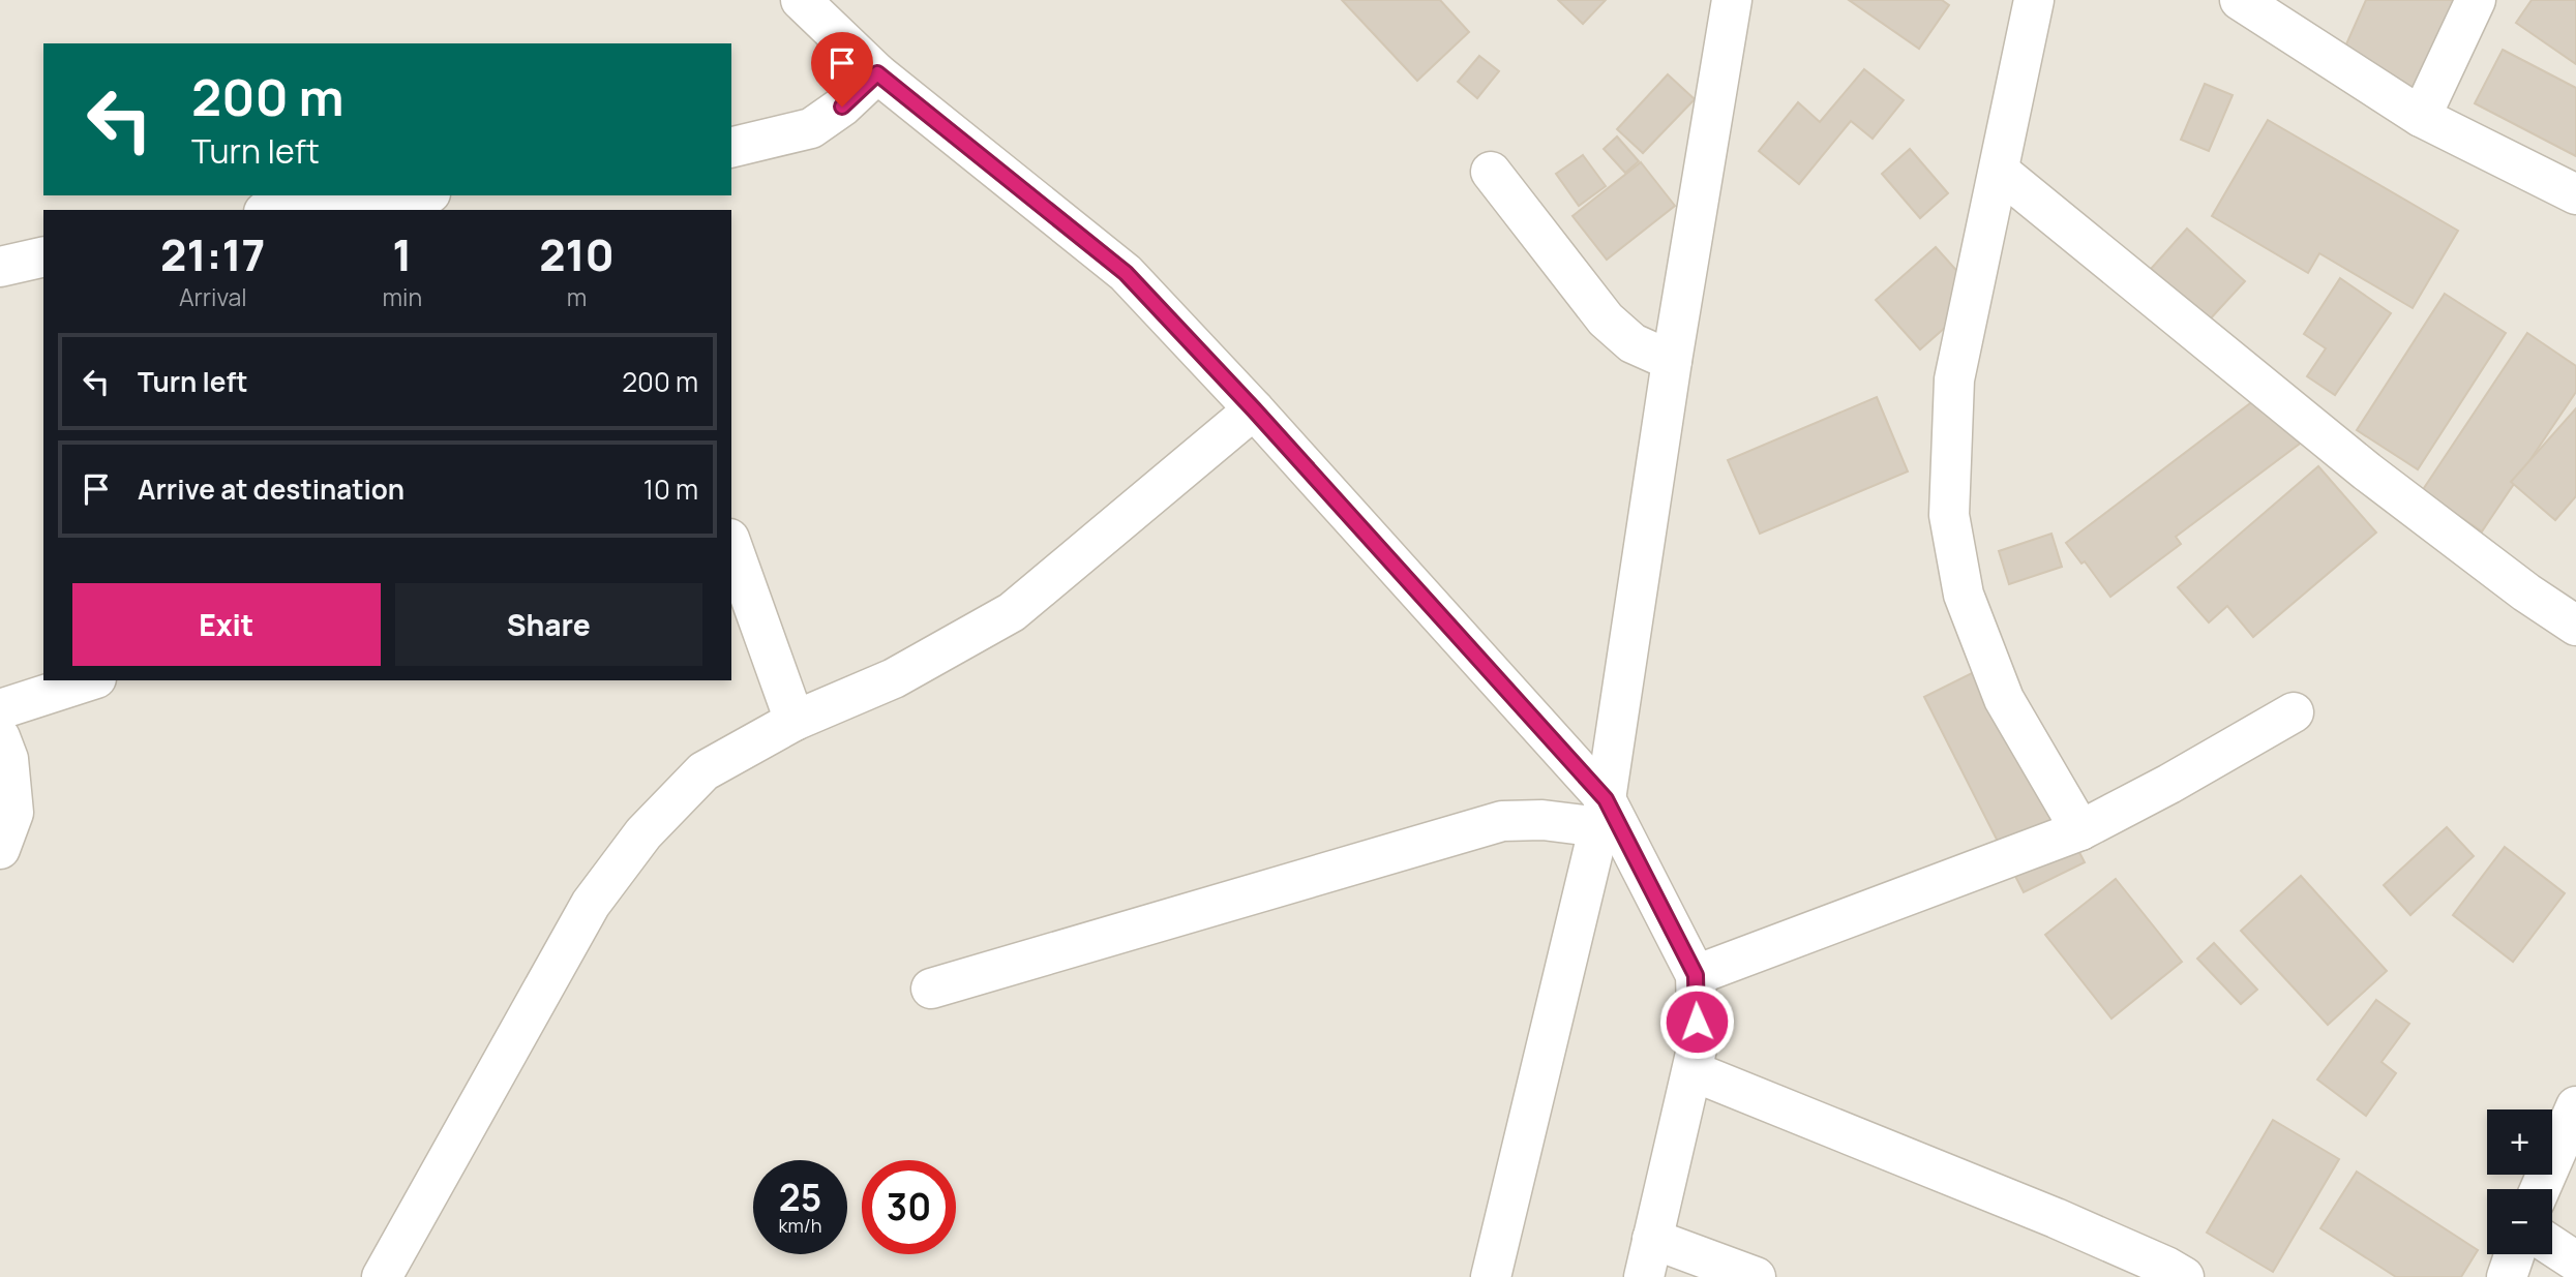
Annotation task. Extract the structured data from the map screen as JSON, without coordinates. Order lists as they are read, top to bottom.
{
  "page": {
    "turn": ["200 m", "Turn left"],
    "eta": [
      "21:17",
      "Arrival",
      "1",
      "min",
      "210",
      "m"
    ],
    "list": [
      {
        "name": "Turn left",
        "value": "200 m"
      },
      {
        "name": "Arrive at destination",
        "value": "10 m"
      }
    ],
    "buttons": ["Exit", "Share"],
    "map_buttons": ["+", "−"],
    "speed": "25 km/h",
    "limit": "30"
  }
}
